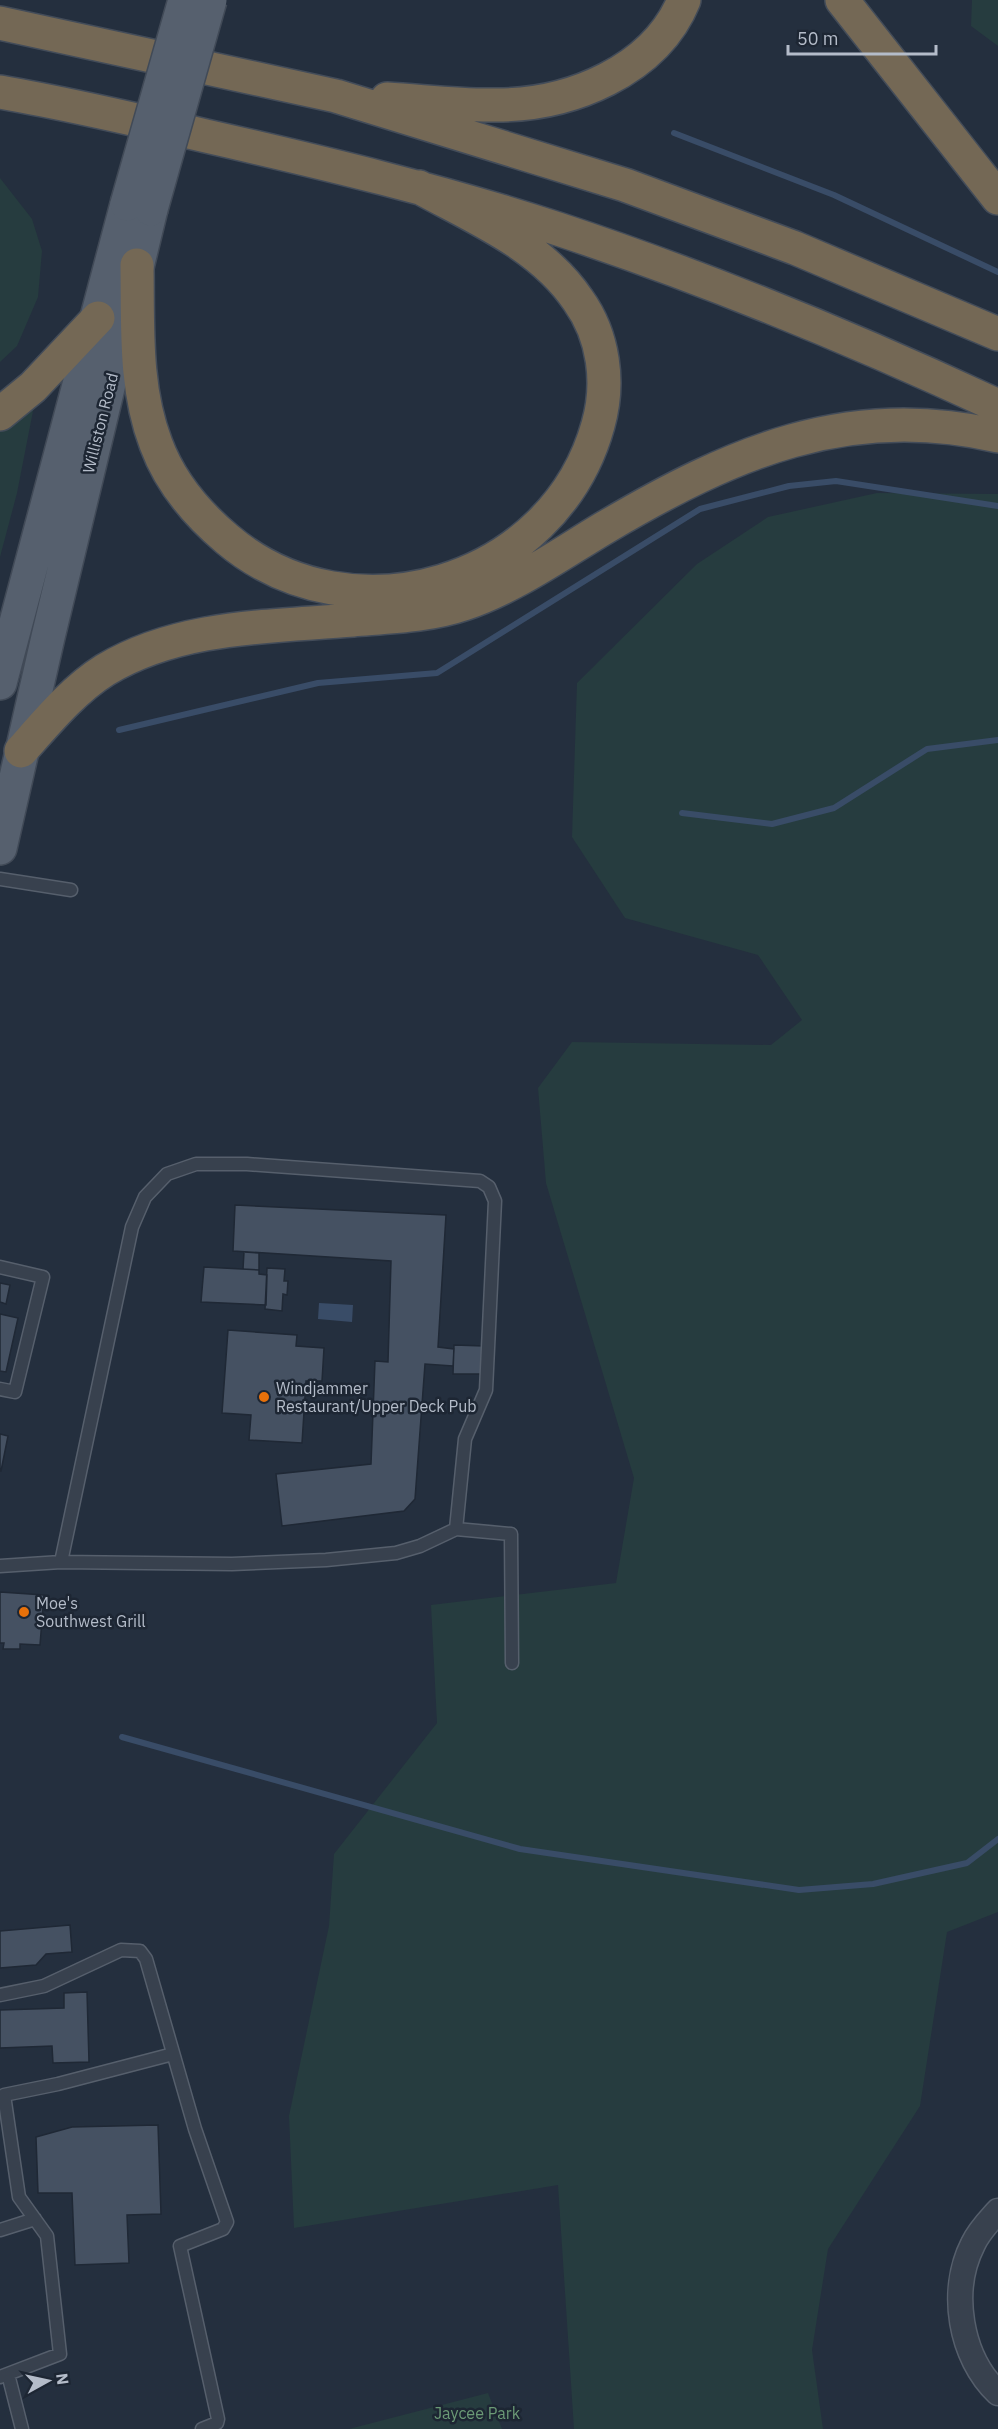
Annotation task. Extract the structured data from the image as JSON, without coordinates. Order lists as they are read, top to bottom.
{
  "streets": {
    "main road": ["Williston Road"]
  },
  "parks": ["Jaycee Park"],
  "places": ["Windjammer Restaurant/Upper Deck Pub", "Moe's Southwest Grill"],
  "scale_bar": "50 m",
  "north": "right"
}
